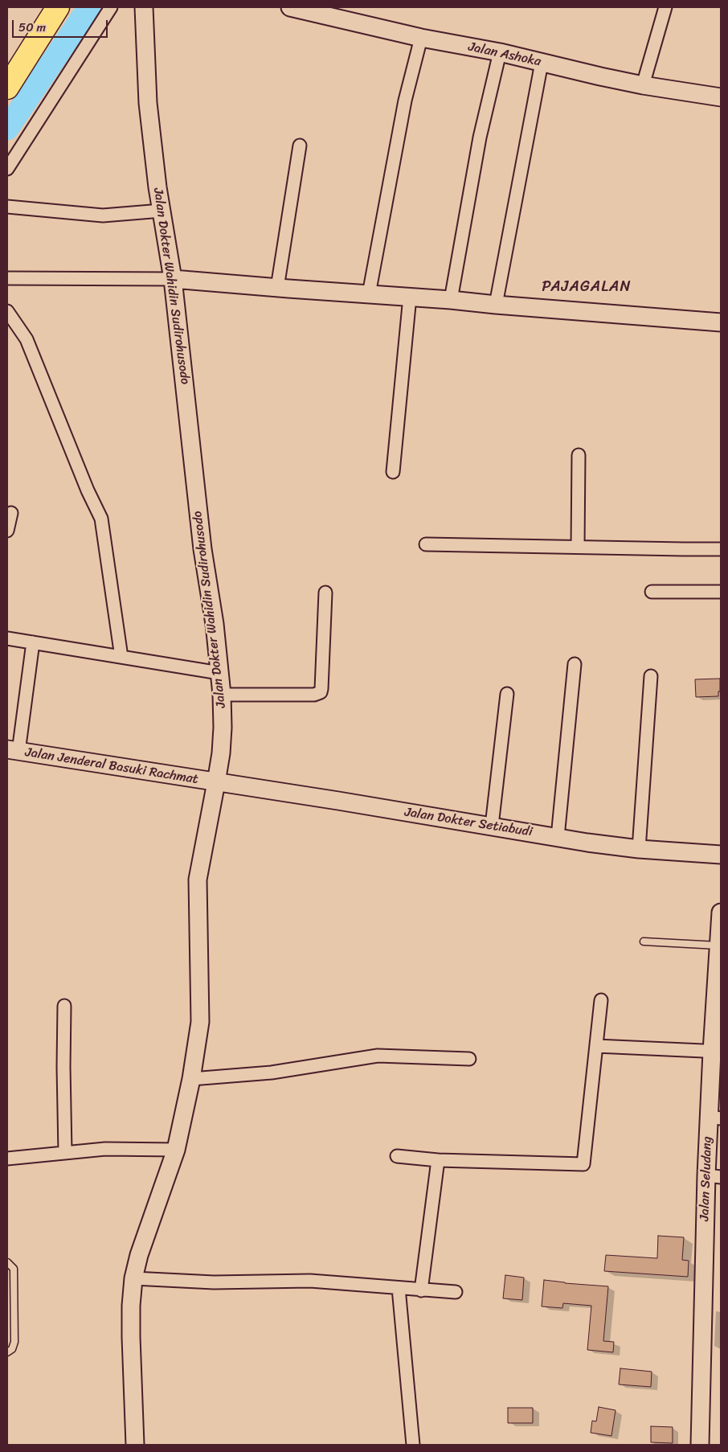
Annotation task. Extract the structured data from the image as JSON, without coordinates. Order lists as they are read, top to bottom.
{
  "streets": {
    "street": [
      "Jalan Ashoka",
      "Jalan Dokter Wahidin Sudirohusodo",
      "Jalan Jenderal Basuki Rachmat",
      "Jalan Dokter Setiabudi",
      "Jalan Seludang"
    ]
  },
  "crossings": [
    ["Jalan Dokter Wahidin Sudirohusodo", "Jalan Jenderal Basuki Rachmat"],
    ["Jalan Dokter Wahidin Sudirohusodo", "Jalan Dokter Setiabudi"],
    ["Jalan Jenderal Basuki Rachmat", "Jalan Dokter Setiabudi"]
  ],
  "districts": ["PAJAGALAN"],
  "scale_bar": "50 m"
}
